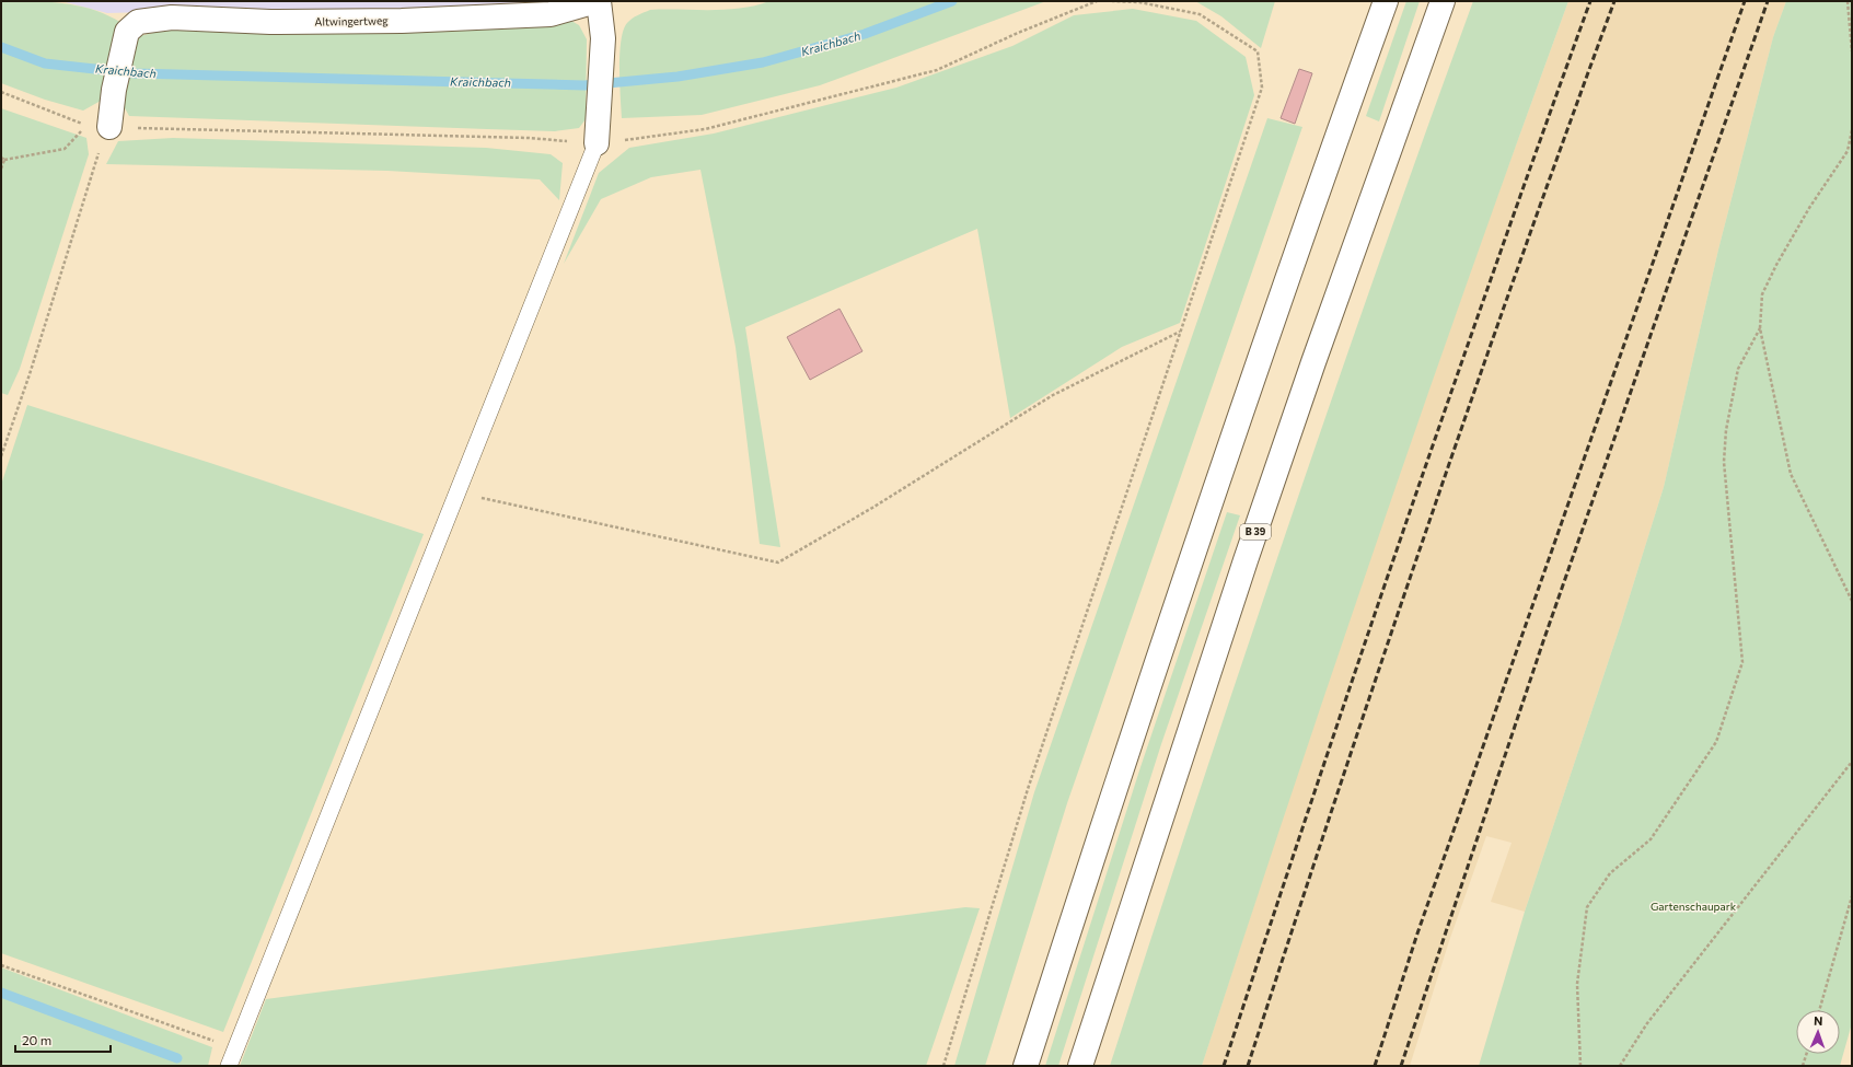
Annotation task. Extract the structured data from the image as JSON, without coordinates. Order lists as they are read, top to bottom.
{
  "streets": {
    "main road": ["Altwingertweg", "B 39"]
  },
  "water": ["Kraichbach"],
  "parks": ["Gartenschaupark"],
  "scale_bar": "20 m",
  "north": "top"
}
